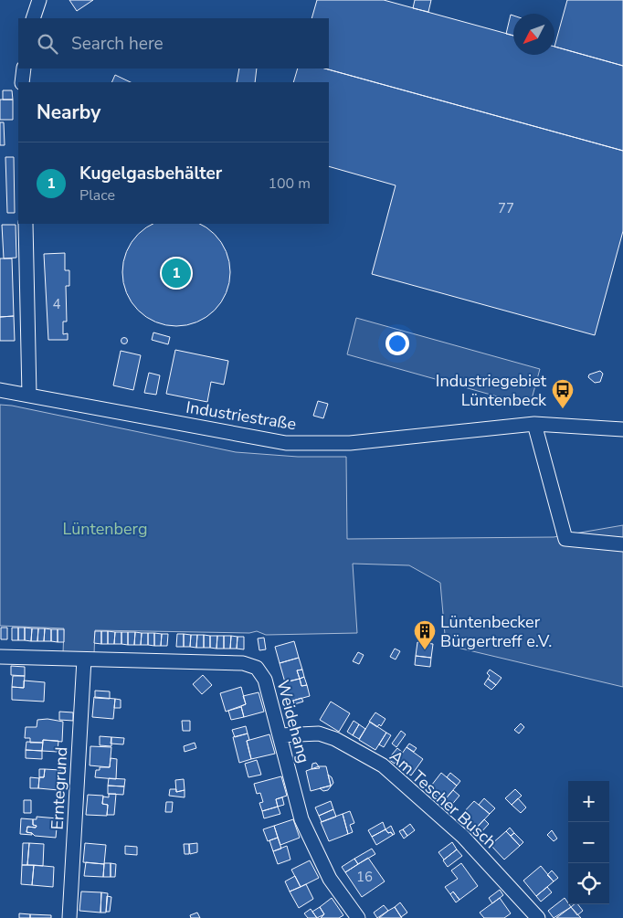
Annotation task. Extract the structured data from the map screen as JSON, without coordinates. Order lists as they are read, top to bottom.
{
  "streets": {
    "street": [
      "Industriestraße",
      "Weidehang",
      "Erntegrund",
      "Am Tescher Busch"
    ]
  },
  "crossings": [
    ["Weidehang", "Erntegrund"],
    ["Weidehang", "Am Tescher Busch"]
  ],
  "parks": ["Lüntenberg"],
  "places": {
    "bus stop": ["Industriegebiet Lüntenbeck"],
    "building": ["Lüntenbecker Bürgertreff e.V."]
  },
  "house_numbers": ["77", "4", "16"],
  "north": "bottom left",
  "page": {
    "search": "Search here",
    "heading": "Nearby",
    "list": [
      {
        "mark": "1",
        "name": "Kugelgasbehälter",
        "note": "Place",
        "value": "100 m"
      }
    ],
    "pins": "1",
    "map_buttons": ["+", "−"]
  }
}
